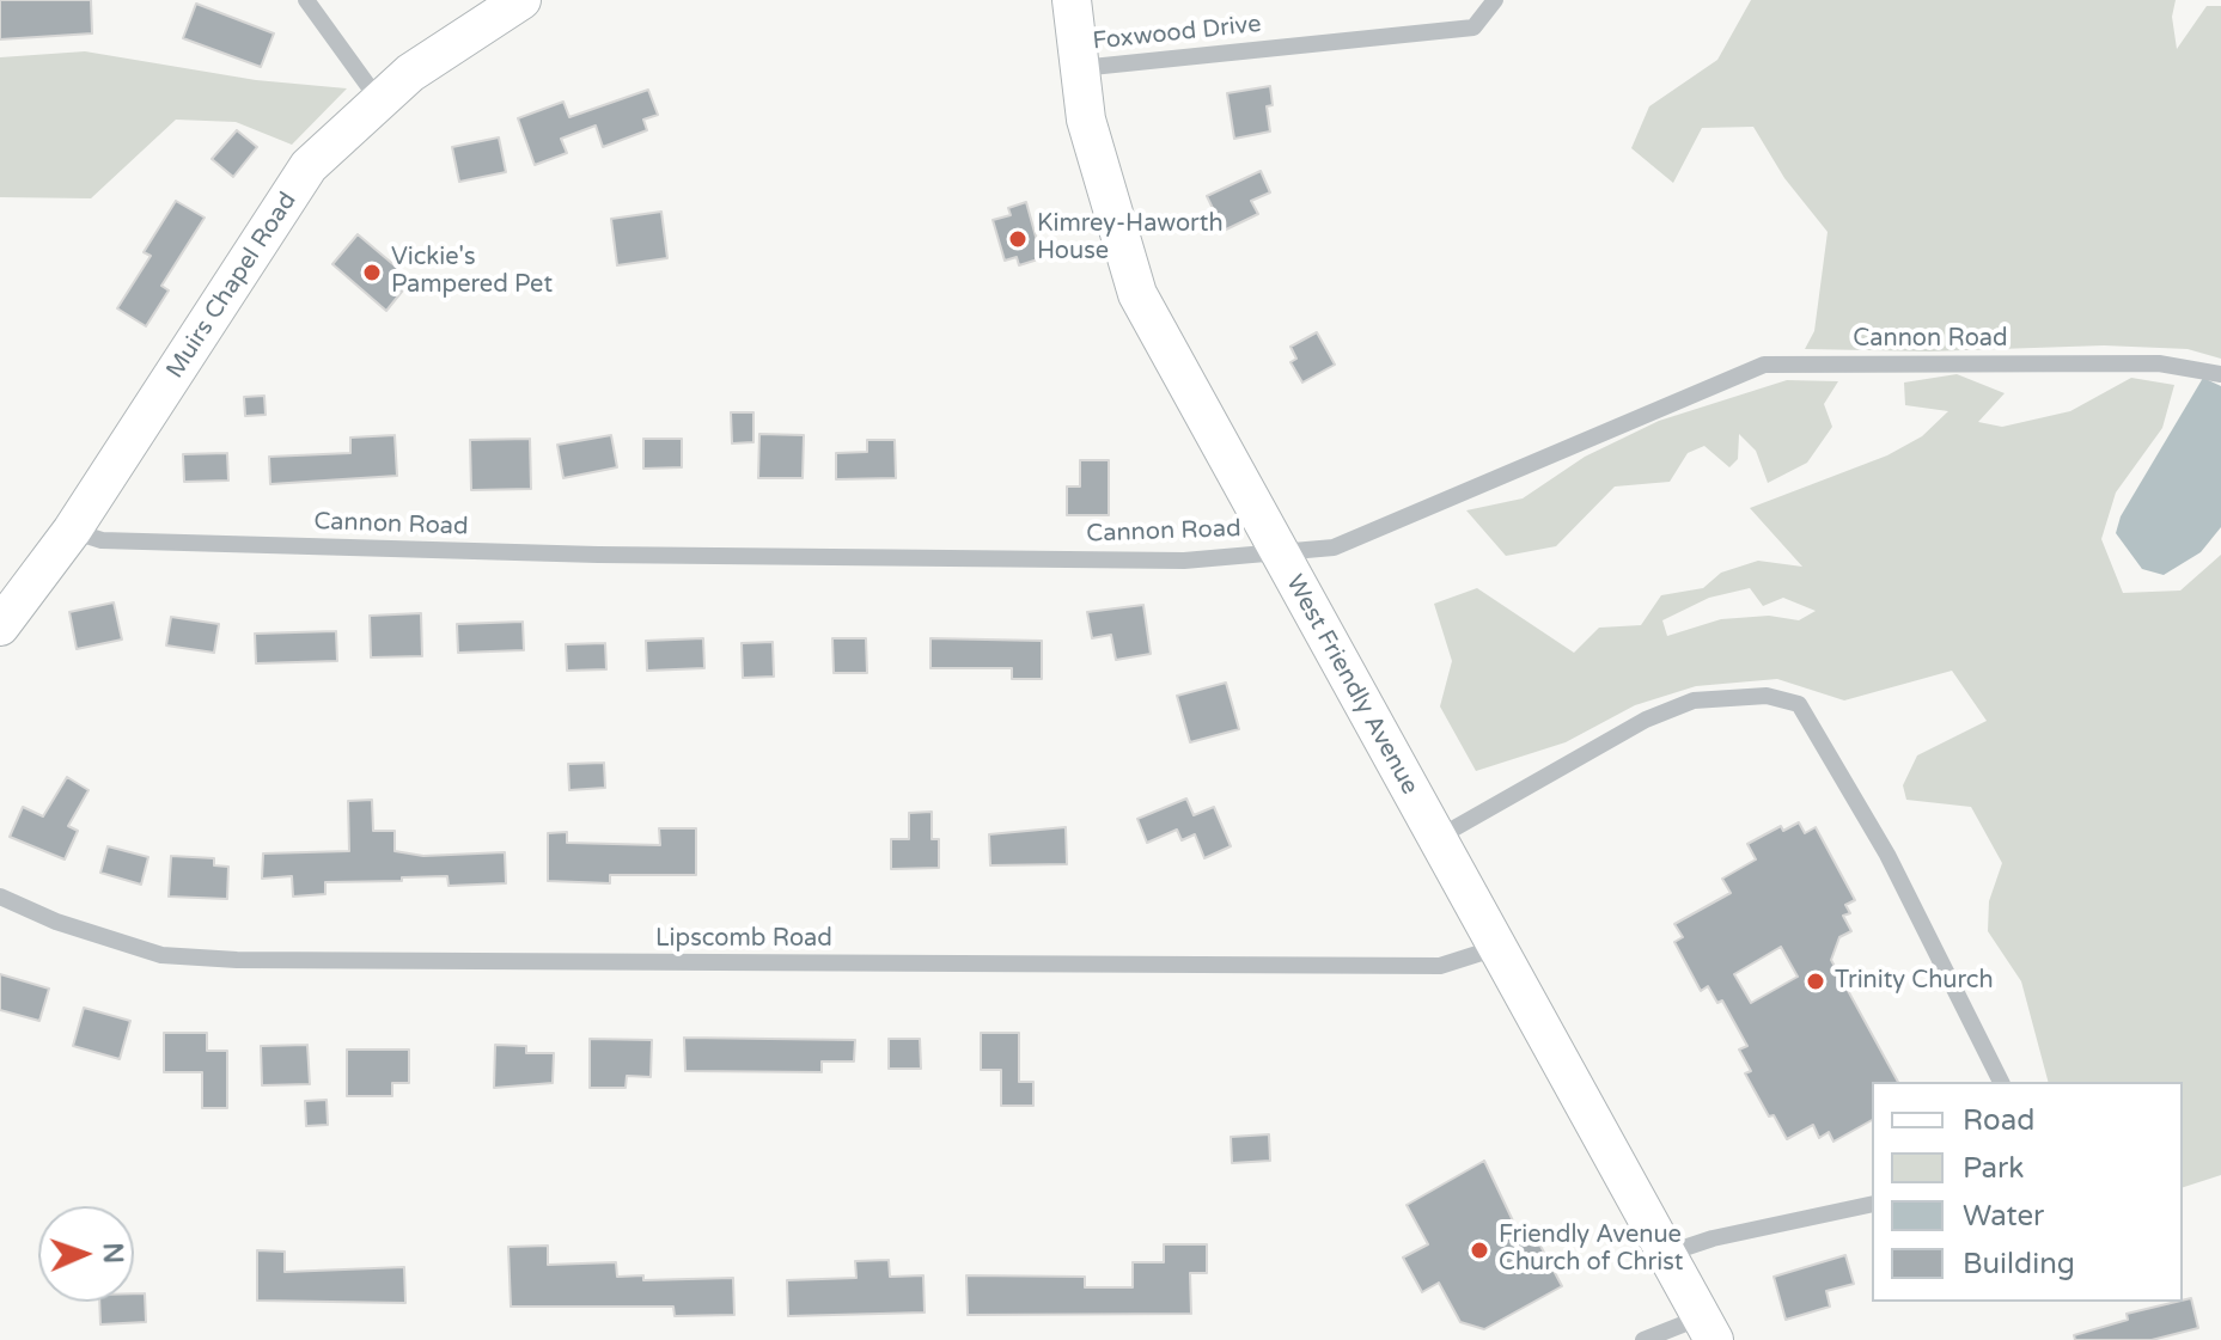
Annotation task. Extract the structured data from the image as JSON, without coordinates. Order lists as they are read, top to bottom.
{
  "streets": {
    "main road": ["Muirs Chapel Road", "West Friendly Avenue"],
    "street": ["Foxwood Drive", "Cannon Road", "Lipscomb Road"]
  },
  "crossings": [
    ["Foxwood Drive", "West Friendly Avenue"],
    ["Muirs Chapel Road", "Cannon Road"],
    ["Cannon Road", "West Friendly Avenue"],
    ["West Friendly Avenue", "Lipscomb Road"]
  ],
  "places": [
    "Kimrey-Haworth House",
    "Vickie's Pampered Pet",
    "Trinity Church",
    "Friendly Avenue Church of Christ"
  ],
  "legend": [
    "Road",
    "Park",
    "Water",
    "Building"
  ],
  "north": "right"
}
